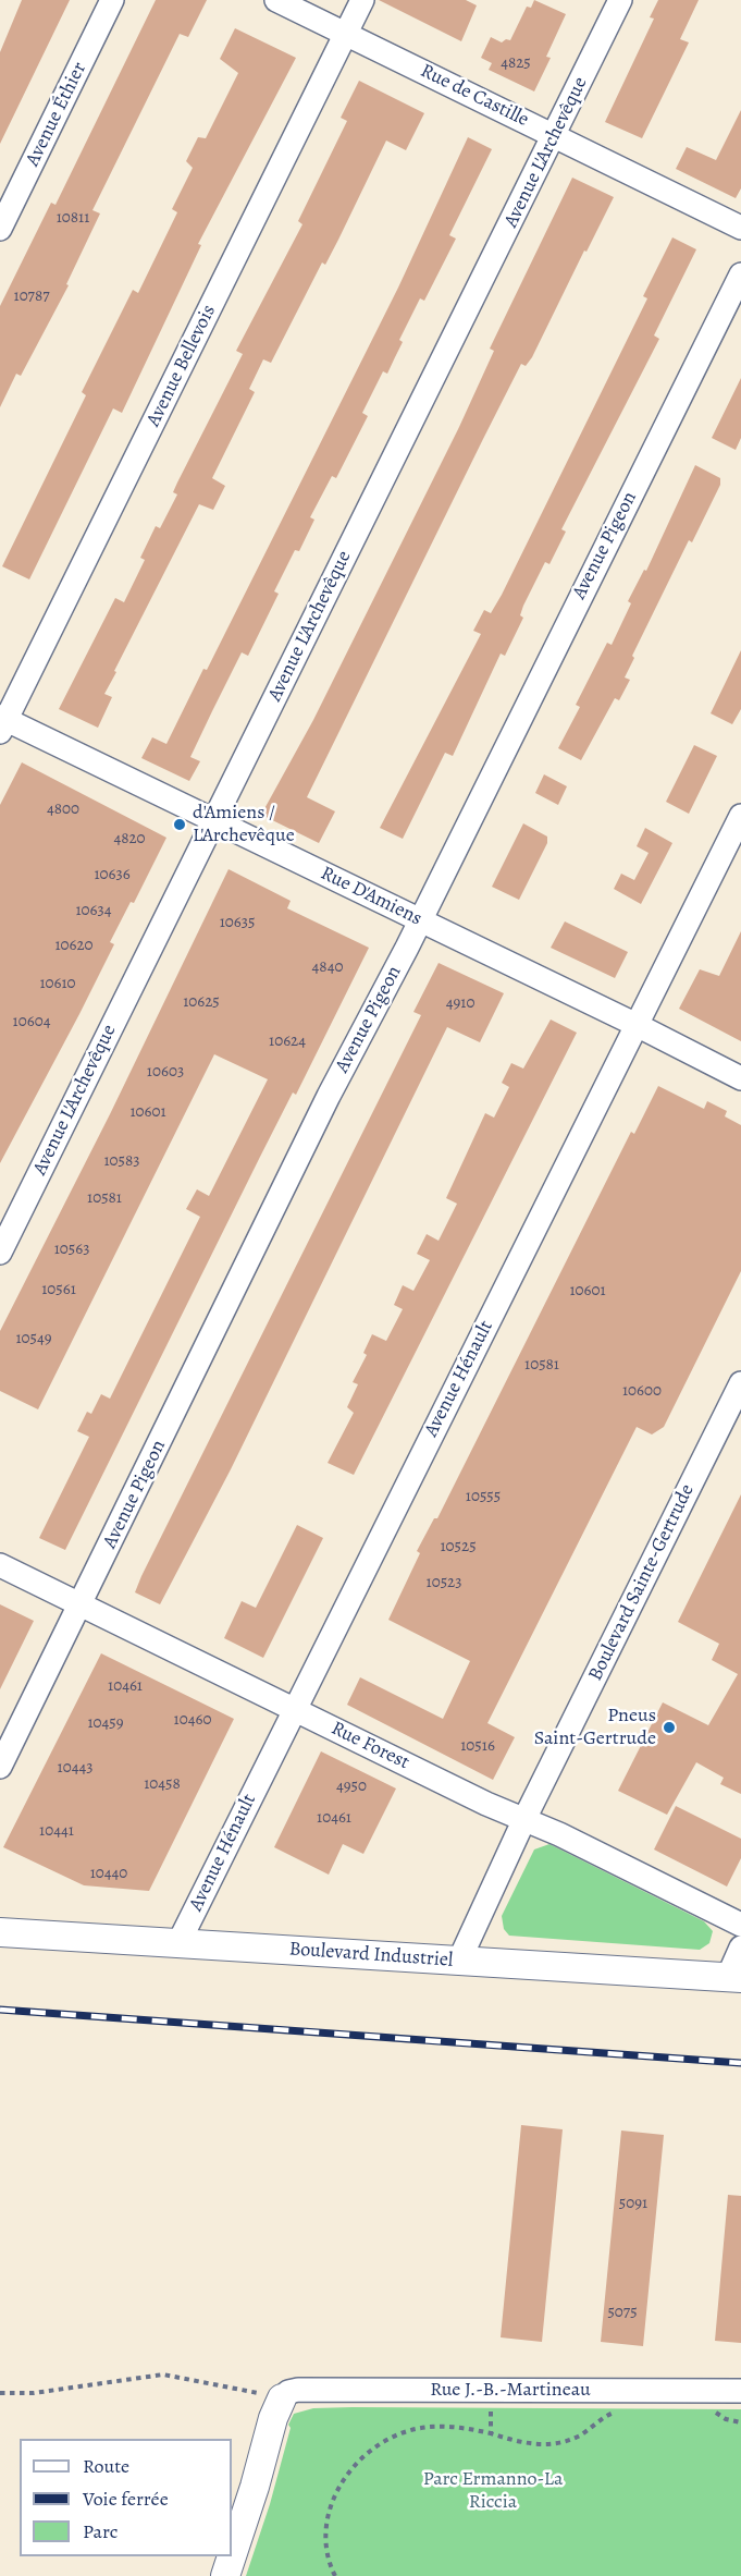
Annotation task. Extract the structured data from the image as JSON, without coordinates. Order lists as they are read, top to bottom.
{
  "streets": {
    "street": [
      "Rue de Castille",
      "Avenue Éthier",
      "Avenue L'Archevêque",
      "Avenue Bellevois",
      "Avenue Pigeon",
      "Rue D'Amiens",
      "Avenue Hénault",
      "Boulevard Sainte-Gertrude",
      "Rue Forest",
      "Boulevard Industriel",
      "Rue J.-B.-Martineau"
    ]
  },
  "crossings": [
    ["Rue de Castille", "Avenue L'Archevêque"],
    ["Rue de Castille", "Avenue Bellevois"],
    ["Avenue L'Archevêque", "Rue D'Amiens"],
    ["Avenue Bellevois", "Rue D'Amiens"],
    ["Avenue Pigeon", "Rue D'Amiens"],
    ["Avenue Pigeon", "Rue Forest"],
    ["Rue D'Amiens", "Avenue Hénault"],
    ["Avenue Hénault", "Rue Forest"],
    ["Avenue Hénault", "Boulevard Industriel"],
    ["Boulevard Sainte-Gertrude", "Rue Forest"],
    ["Boulevard Sainte-Gertrude", "Boulevard Industriel"]
  ],
  "parks": ["Parc Ermanno-La Riccia"],
  "places": ["d'Amiens / L'Archevêque", "Pneus Saint-Gertrude"],
  "house_numbers": [
    "4825",
    "10811",
    "10787",
    "4800",
    "4820",
    "10636",
    "10634",
    "10635",
    "10620",
    "4840",
    "10610",
    "10625",
    "4910",
    "10604",
    "10624",
    "10603",
    "10601",
    "10583",
    "10581",
    "10563",
    "10561",
    "10601",
    "10549",
    "10581",
    "10600",
    "10555",
    "10525",
    "10523",
    "10461",
    "10460",
    "10459",
    "10516",
    "10443",
    "10458",
    "4950",
    "10461",
    "10441",
    "10440",
    "5091",
    "5075"
  ],
  "legend": ["Route", "Voie ferrée", "Parc"]
}
